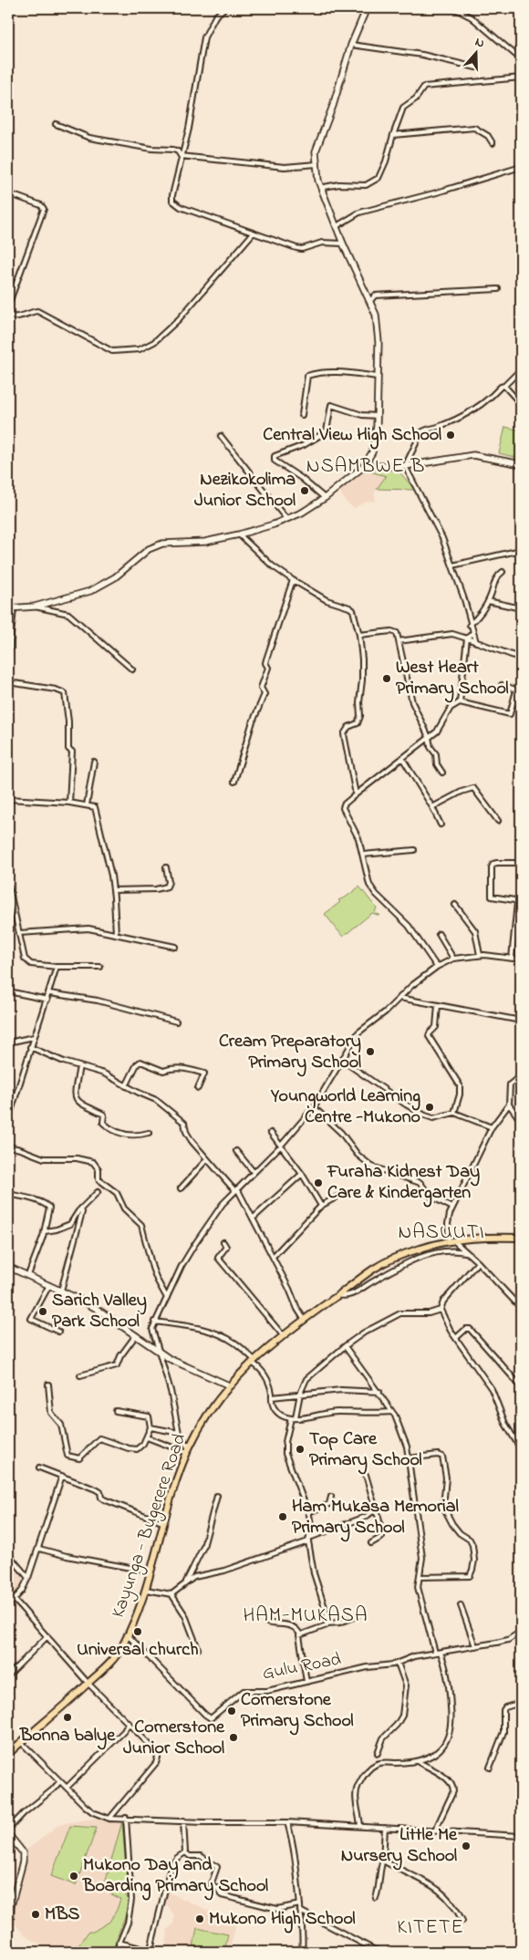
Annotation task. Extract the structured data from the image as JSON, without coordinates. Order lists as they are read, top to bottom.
{
  "streets": {
    "main road": ["Kayunga - Bugerere Road"],
    "street": ["Gulu Road"]
  },
  "crossings": [
    ["Kayunga - Bugerere Road", "Gulu Road"]
  ],
  "districts": [
    "NSAMBWE B",
    "NASUUTI",
    "HAM-MUKASA",
    "KITETE"
  ],
  "places": [
    "Central View High School",
    "Nezikokolima Junior School",
    "West Heart Primary School",
    "Cream Preparatory Primary School",
    "Youngworld Learning Centre -Mukono",
    "Furaha Kidnest Day Care & Kindergarten",
    "Sarich Valley Park School",
    "Top Care Primary School",
    "Ham Mukasa Memorial Primary School",
    "Universal church",
    "Cornerstone Primary School",
    "Bonna balye",
    "Cornerstone Junior School",
    "Little Me Nursery School",
    "Mukono Day and Boarding Primary School",
    "MBS",
    "Mukono High School"
  ],
  "north": "top"
}
